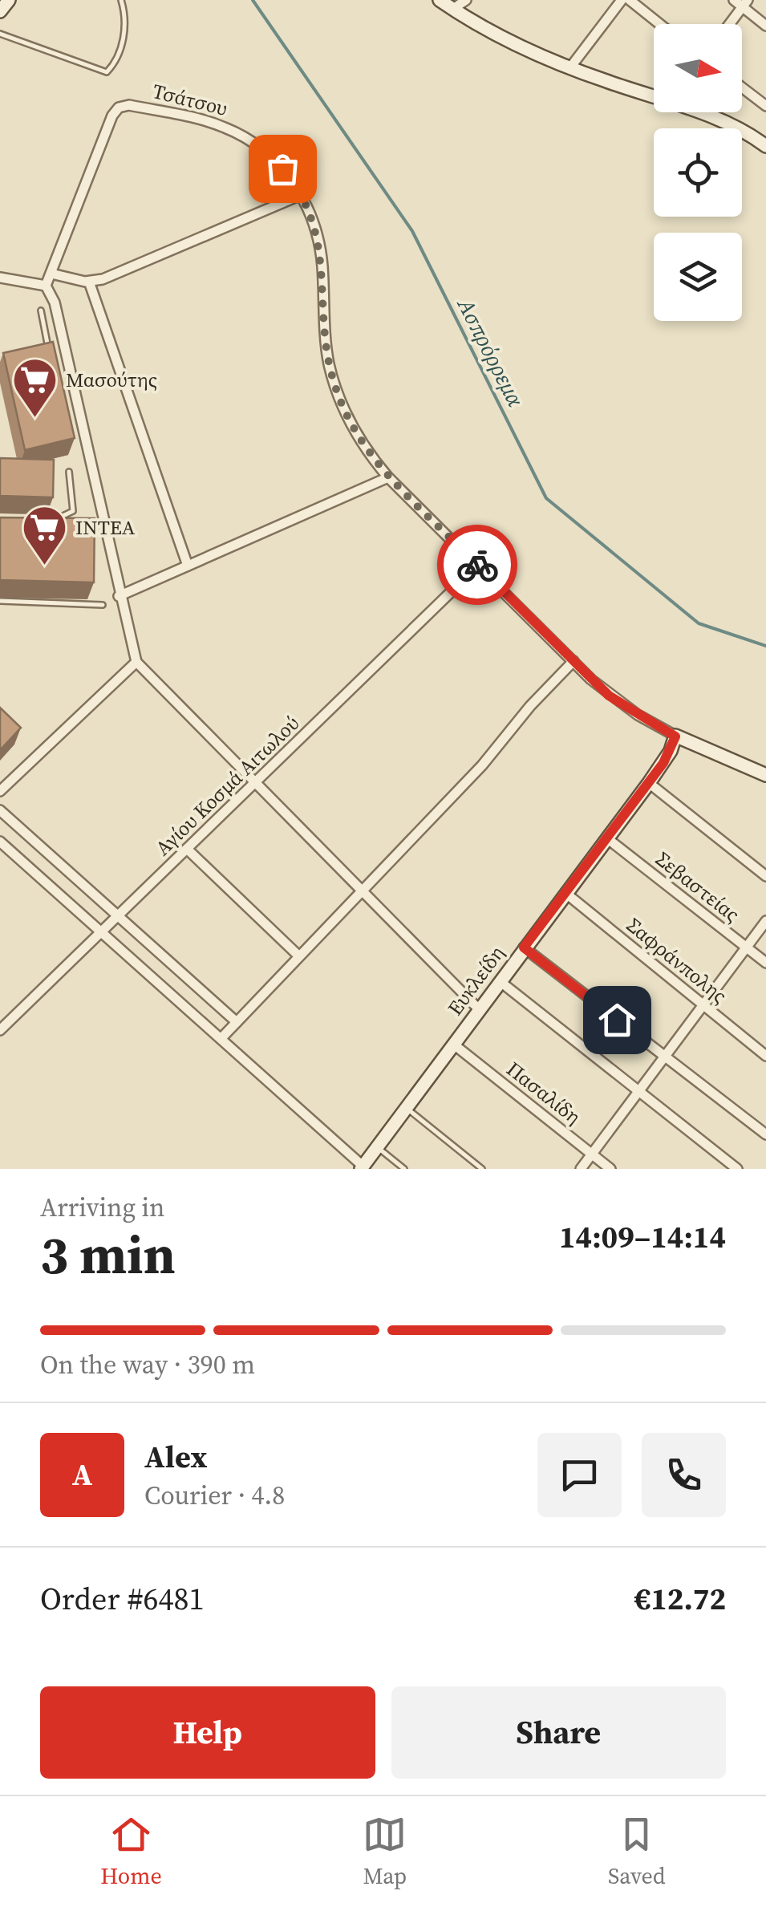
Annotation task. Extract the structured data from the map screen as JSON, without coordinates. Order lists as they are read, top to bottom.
{
  "streets": {
    "street": [
      "Τσάτσου",
      "Αγίου Κοσμά Αιτωλού",
      "Σεβαστείας",
      "Σαφράνπολης",
      "Ευκλείδη",
      "Πασαλίδη"
    ]
  },
  "crossings": [
    ["Τσάτσου", "Αγίου Κοσμά Αιτωλού"],
    ["Τσάτσου", "Ευκλείδη"],
    ["Σεβαστείας", "Ευκλείδη"],
    ["Σαφράνπολης", "Ευκλείδη"],
    ["Ευκλείδη", "Πασαλίδη"]
  ],
  "water": ["Ασπρόρρεμα"],
  "places": {
    "supermarket": ["Μασούτης", "INTEA"]
  },
  "north": "right",
  "page": {
    "heading": ["3 min", "Arriving in", "14:09–14:14"],
    "panel": [
      "Alex",
      "Courier · 4.8",
      "Order #6481",
      "€12.72"
    ],
    "bar": "On the way · 390 m",
    "round": "A",
    "buttons": ["Help", "Share"],
    "tabs": ["Home", "Map", "Saved"]
  }
}
